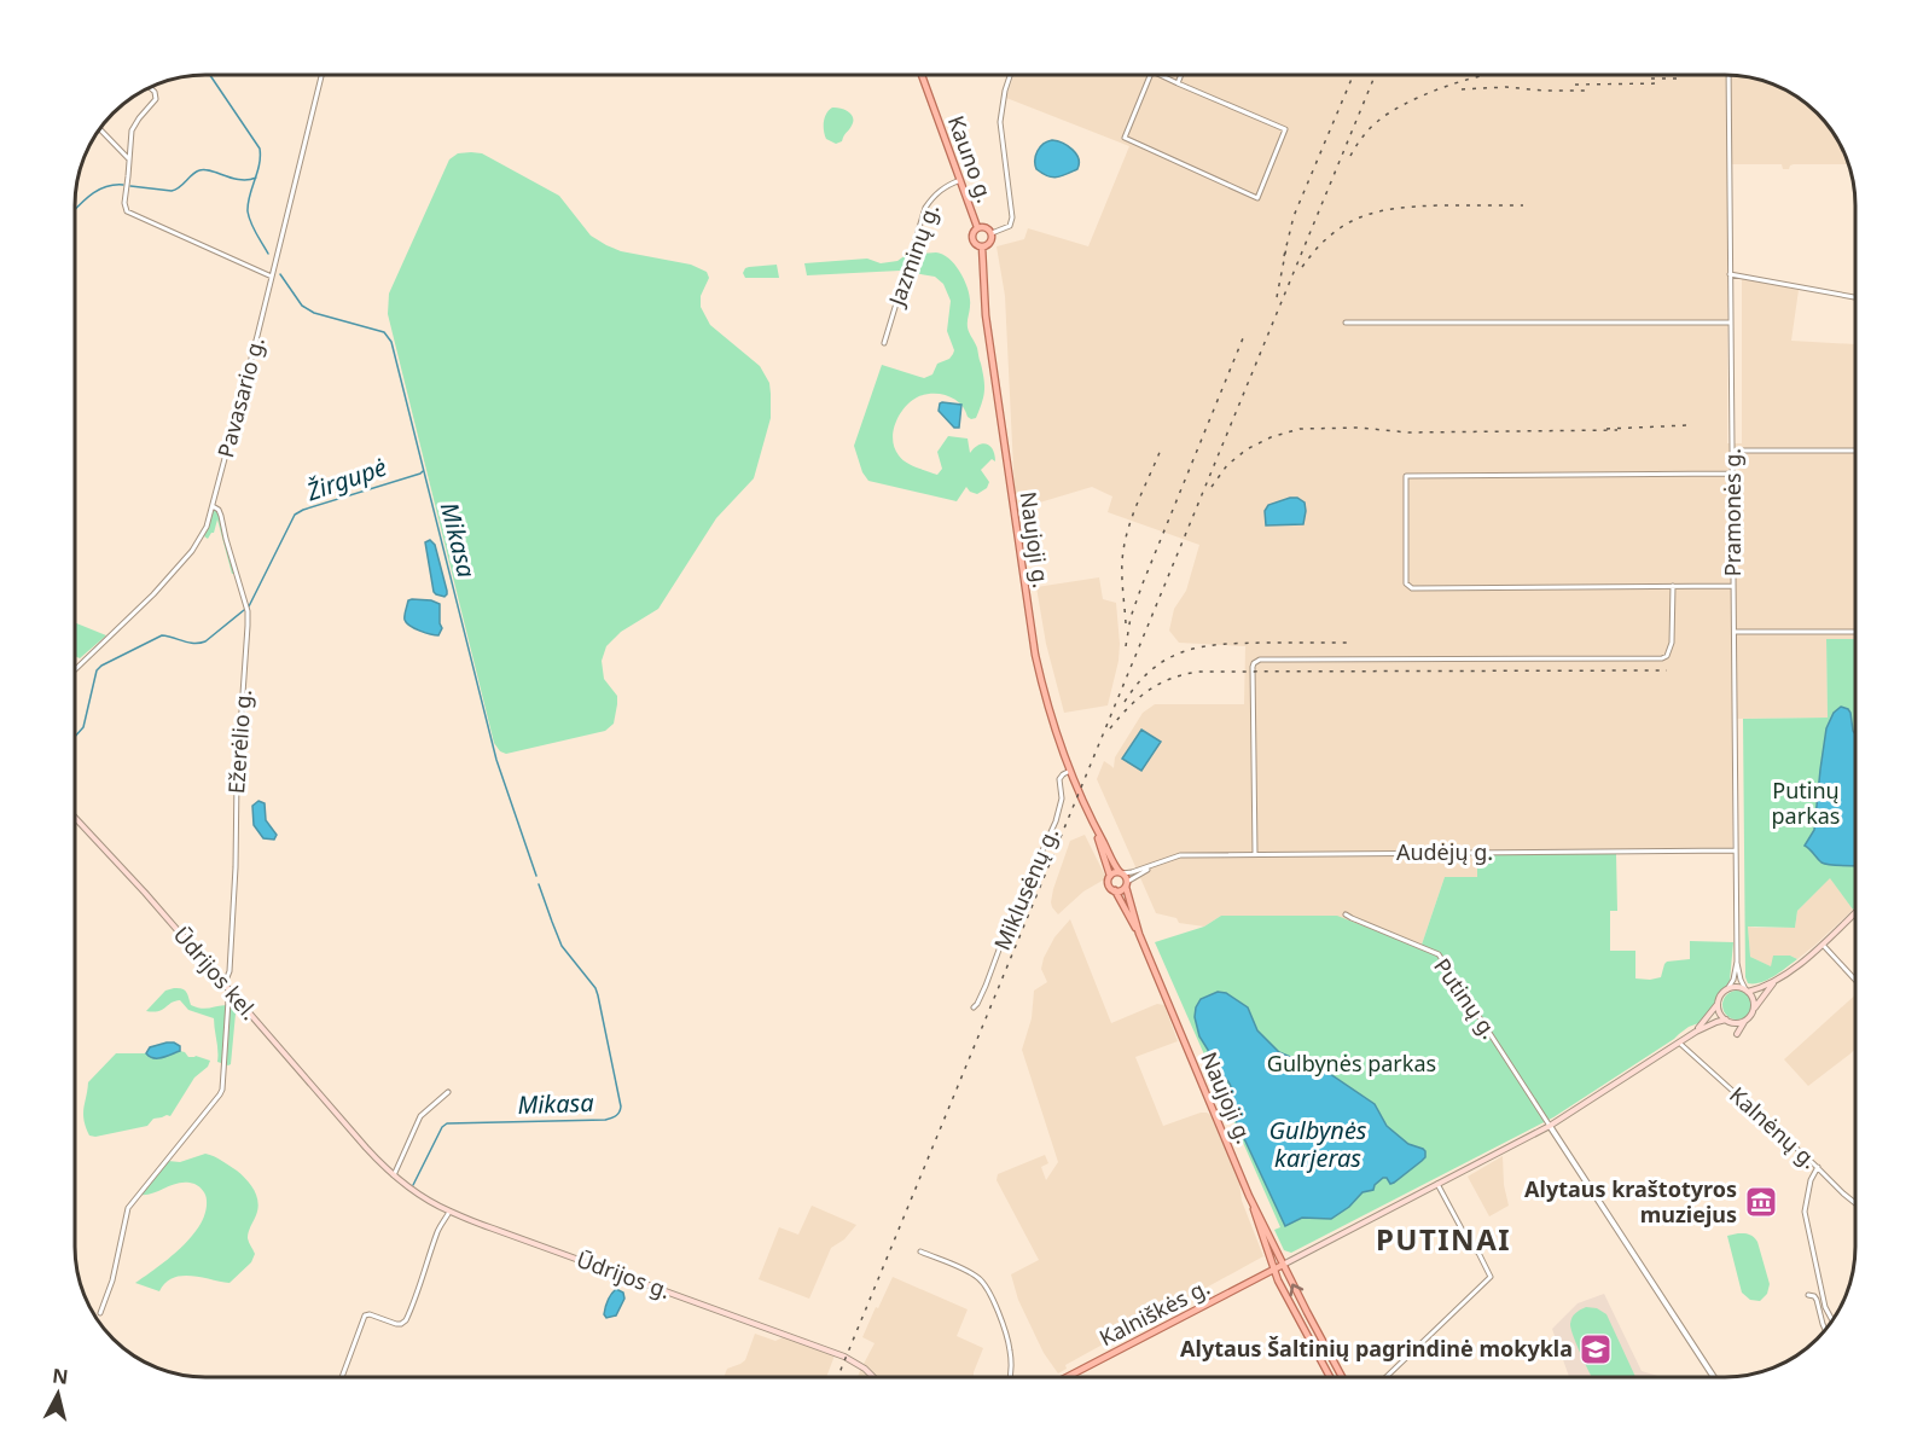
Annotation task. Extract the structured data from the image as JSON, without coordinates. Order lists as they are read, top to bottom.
{
  "streets": {
    "main road": [
      "Kauno g.",
      "Naujoji g.",
      "Ūdrijos kel.",
      "Ūdrijos g.",
      "Kalniškės g."
    ],
    "street": [
      "Jazminų g.",
      "Pavasario g.",
      "Pramonės g.",
      "Ežerėlio g.",
      "Audėjų g.",
      "Miklusėnų g.",
      "Putinų g.",
      "Kalnėnų g."
    ]
  },
  "crossings": [
    ["Kauno g.", "Jazminų g."],
    ["Kauno g.", "Naujoji g."],
    ["Pavasario g.", "Ežerėlio g."],
    ["Pramonės g.", "Audėjų g."],
    ["Naujoji g.", "Audėjų g."],
    ["Naujoji g.", "Miklusėnų g."],
    ["Naujoji g.", "Kalniškės g."],
    ["Ežerėlio g.", "Ūdrijos kel."],
    ["Ūdrijos kel.", "Ūdrijos g."]
  ],
  "districts": ["PUTINAI"],
  "water": ["Žirgupė", "Mikasa", "Gulbynės karjeras"],
  "parks": ["Putinų parkas", "Gulbynės parkas"],
  "places": {
    "museum": ["Alytaus kraštotyros muziejus"],
    "school or university": ["Alytaus Šaltinių pagrindinė mokykla"]
  },
  "north": "top"
}
